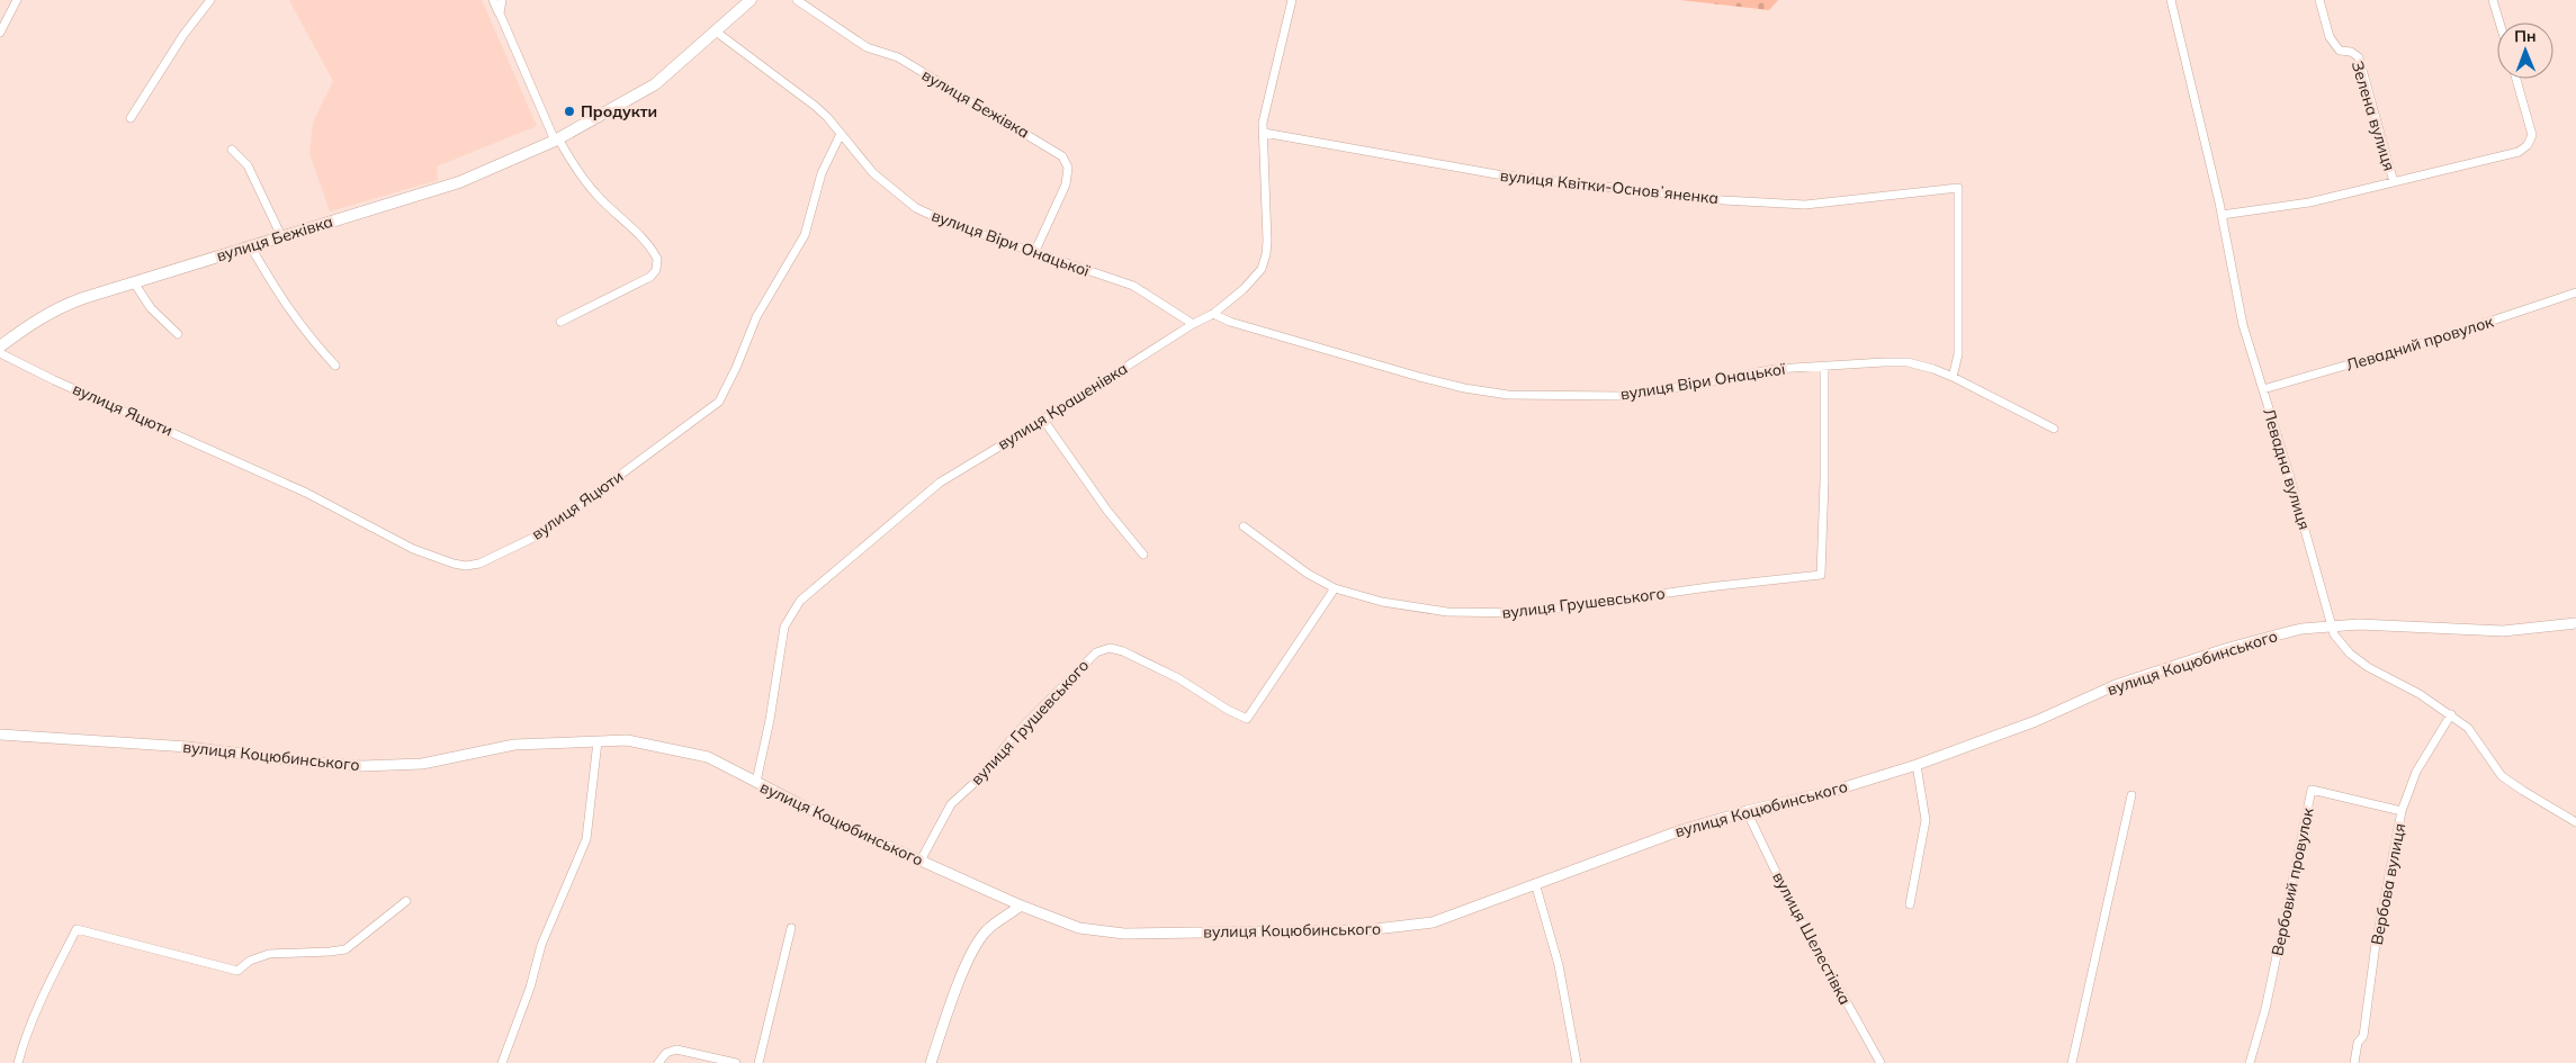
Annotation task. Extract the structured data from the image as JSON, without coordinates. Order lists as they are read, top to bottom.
{
  "streets": {
    "main road": ["вулиця Бежівка"],
    "street": [
      "Зелена вулиця",
      "вулиця Квітки-Основʼяненка",
      "вулиця Віри Онацької",
      "Левадний провулок",
      "вулиця Крашенівка",
      "вулиця Яцюти",
      "Левадна вулиця",
      "вулиця Грушевського",
      "вулиця Коцюбинського",
      "Вербовий провулок",
      "Вербова вулиця",
      "вулиця Шелестівка"
    ]
  },
  "crossings": [
    ["вулиця Бежівка", "вулиця Віри Онацької"],
    ["Зелена вулиця", "Левадна вулиця"],
    ["вулиця Квітки-Основʼяненка", "вулиця Віри Онацької"],
    ["вулиця Квітки-Основʼяненка", "вулиця Крашенівка"],
    ["вулиця Віри Онацької", "вулиця Крашенівка"],
    ["вулиця Віри Онацької", "вулиця Яцюти"],
    ["вулиця Віри Онацької", "вулиця Грушевського"],
    ["Левадний провулок", "Левадна вулиця"],
    ["вулиця Крашенівка", "вулиця Коцюбинського"],
    ["Левадна вулиця", "вулиця Коцюбинського"],
    ["Левадна вулиця", "Вербова вулиця"],
    ["вулиця Грушевського", "вулиця Коцюбинського"],
    ["вулиця Коцюбинського", "вулиця Шелестівка"],
    ["Вербовий провулок", "Вербова вулиця"]
  ],
  "places": ["Продукти"],
  "north": "top"
}
